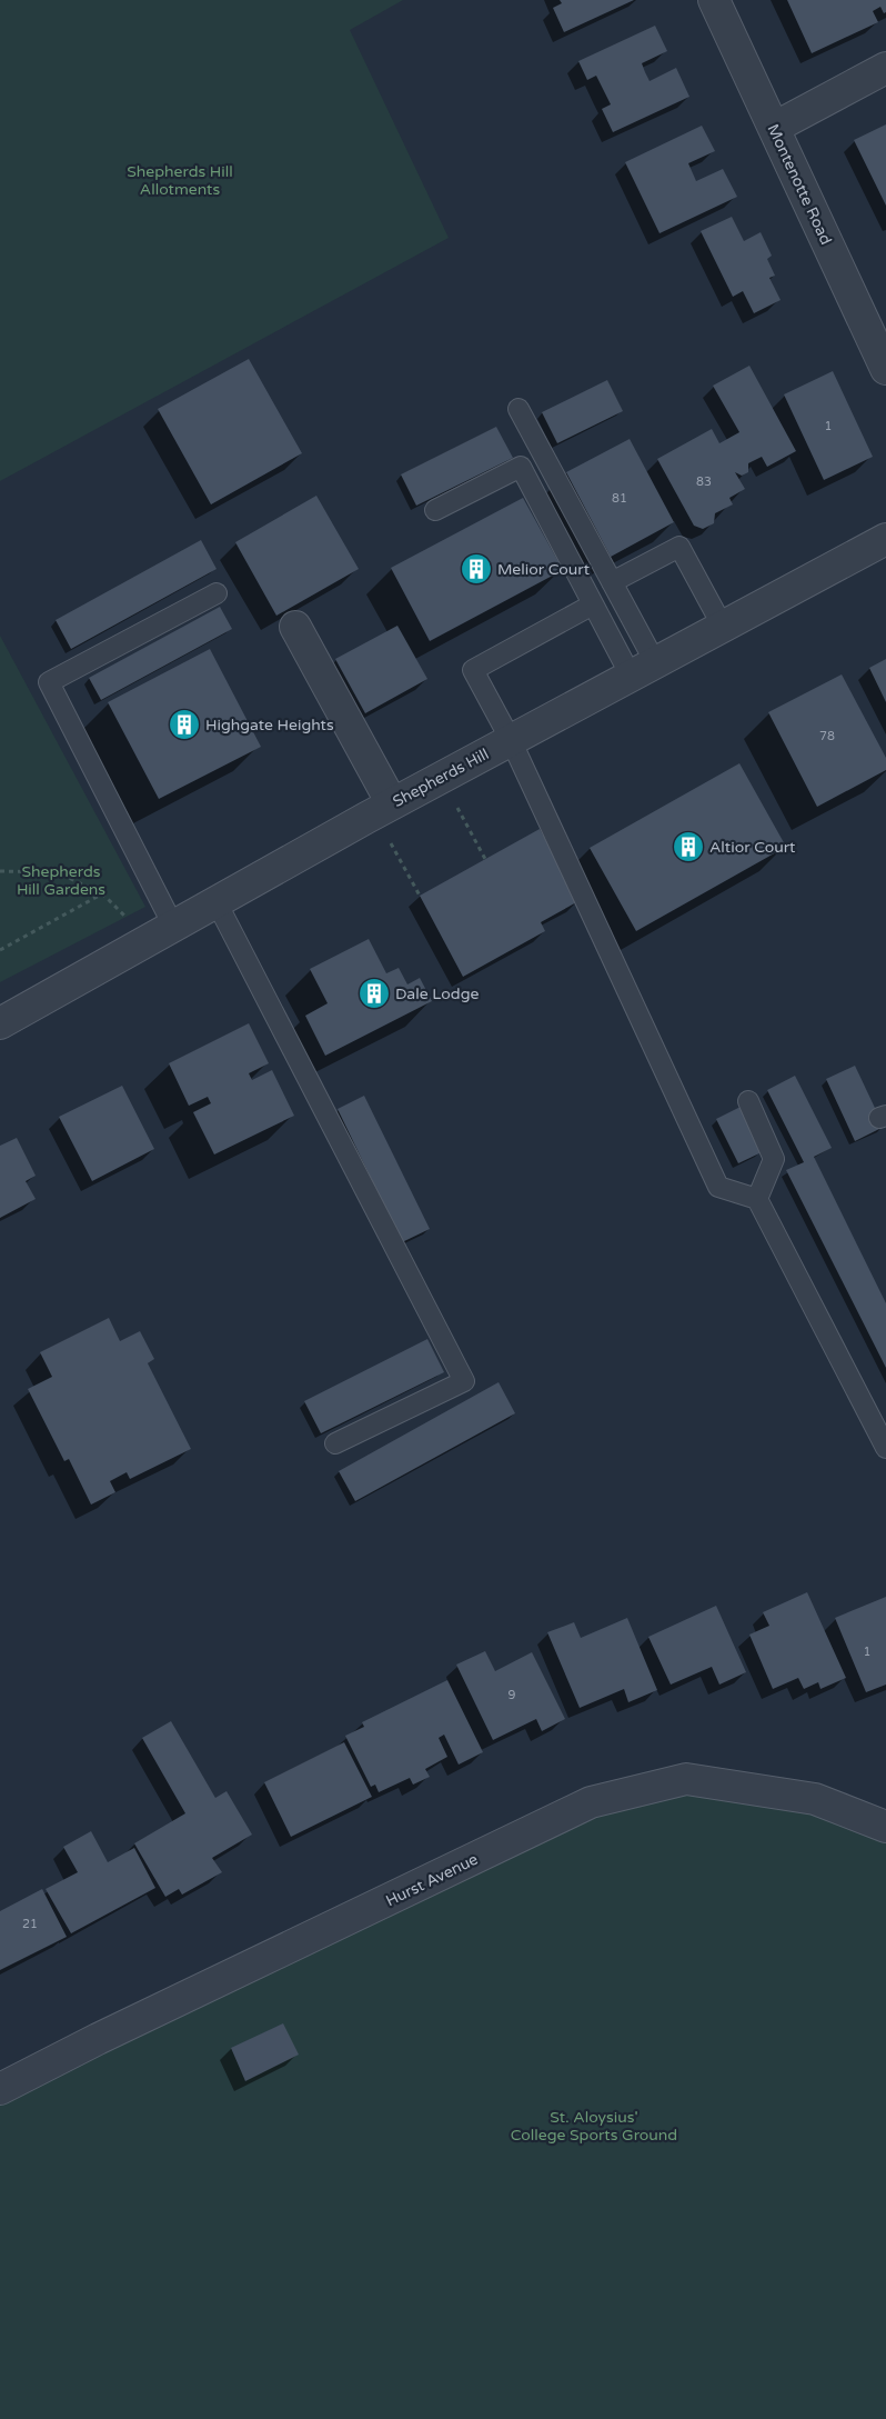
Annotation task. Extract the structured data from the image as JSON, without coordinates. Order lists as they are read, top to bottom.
{
  "streets": {
    "street": ["Montenotte Road", "Shepherds Hill", "Hurst Avenue"]
  },
  "parks": ["Shepherds Hill Allotments", "Shepherds Hill Gardens", "St. Aloysius' College Sports Ground"],
  "places": {
    "building": [
      "Melior Court",
      "Highgate Heights",
      "Altior Court",
      "Dale Lodge"
    ]
  },
  "house_numbers": [
    "1",
    "83",
    "81",
    "78",
    "1",
    "9",
    "21"
  ]
}
